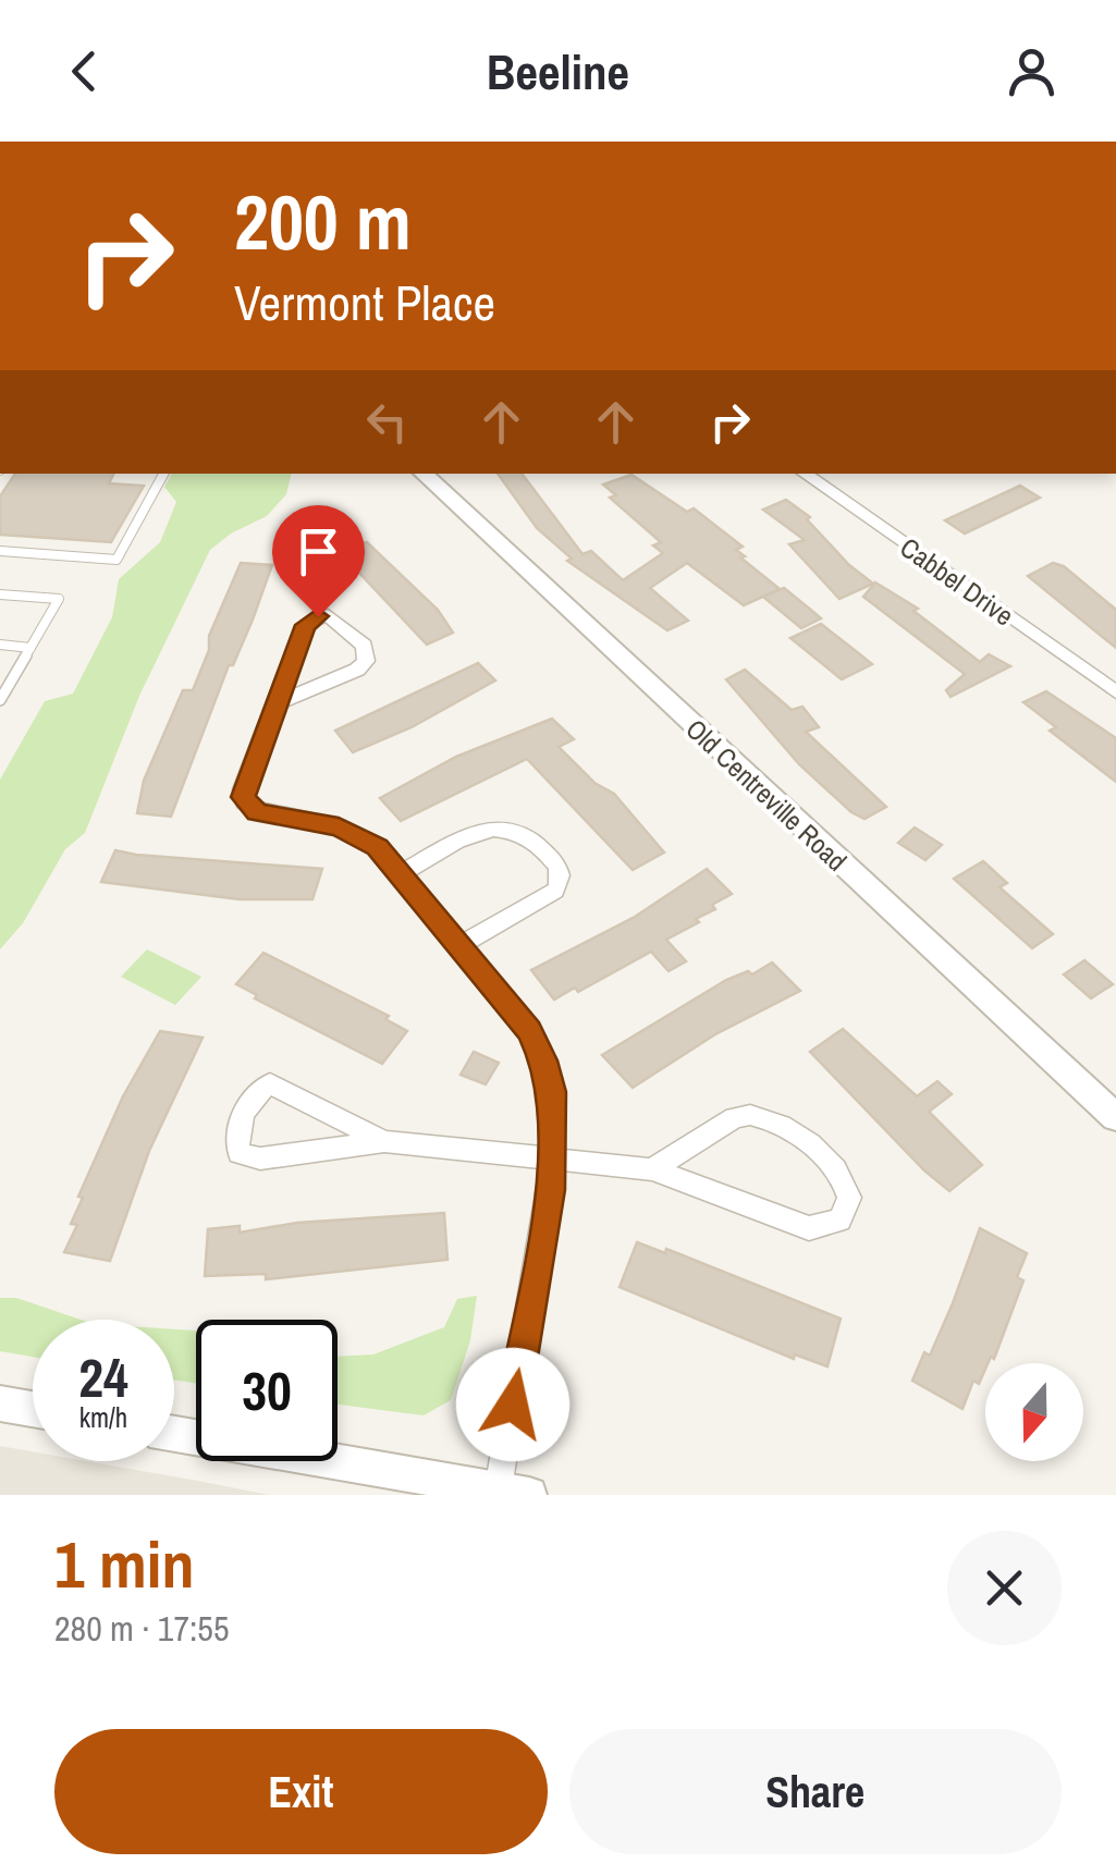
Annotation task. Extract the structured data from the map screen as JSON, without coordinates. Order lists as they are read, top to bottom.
{
  "streets": {
    "street": ["Cabbel Drive", "Old Centreville Road"]
  },
  "north": "bottom",
  "page": {
    "header": "Beeline",
    "turn": ["200 m", "Vermont Place"],
    "speed": "24 km/h",
    "limit": "30",
    "heading": ["1 min", "280 m · 17:55"],
    "buttons": ["Exit", "Share"]
  }
}
